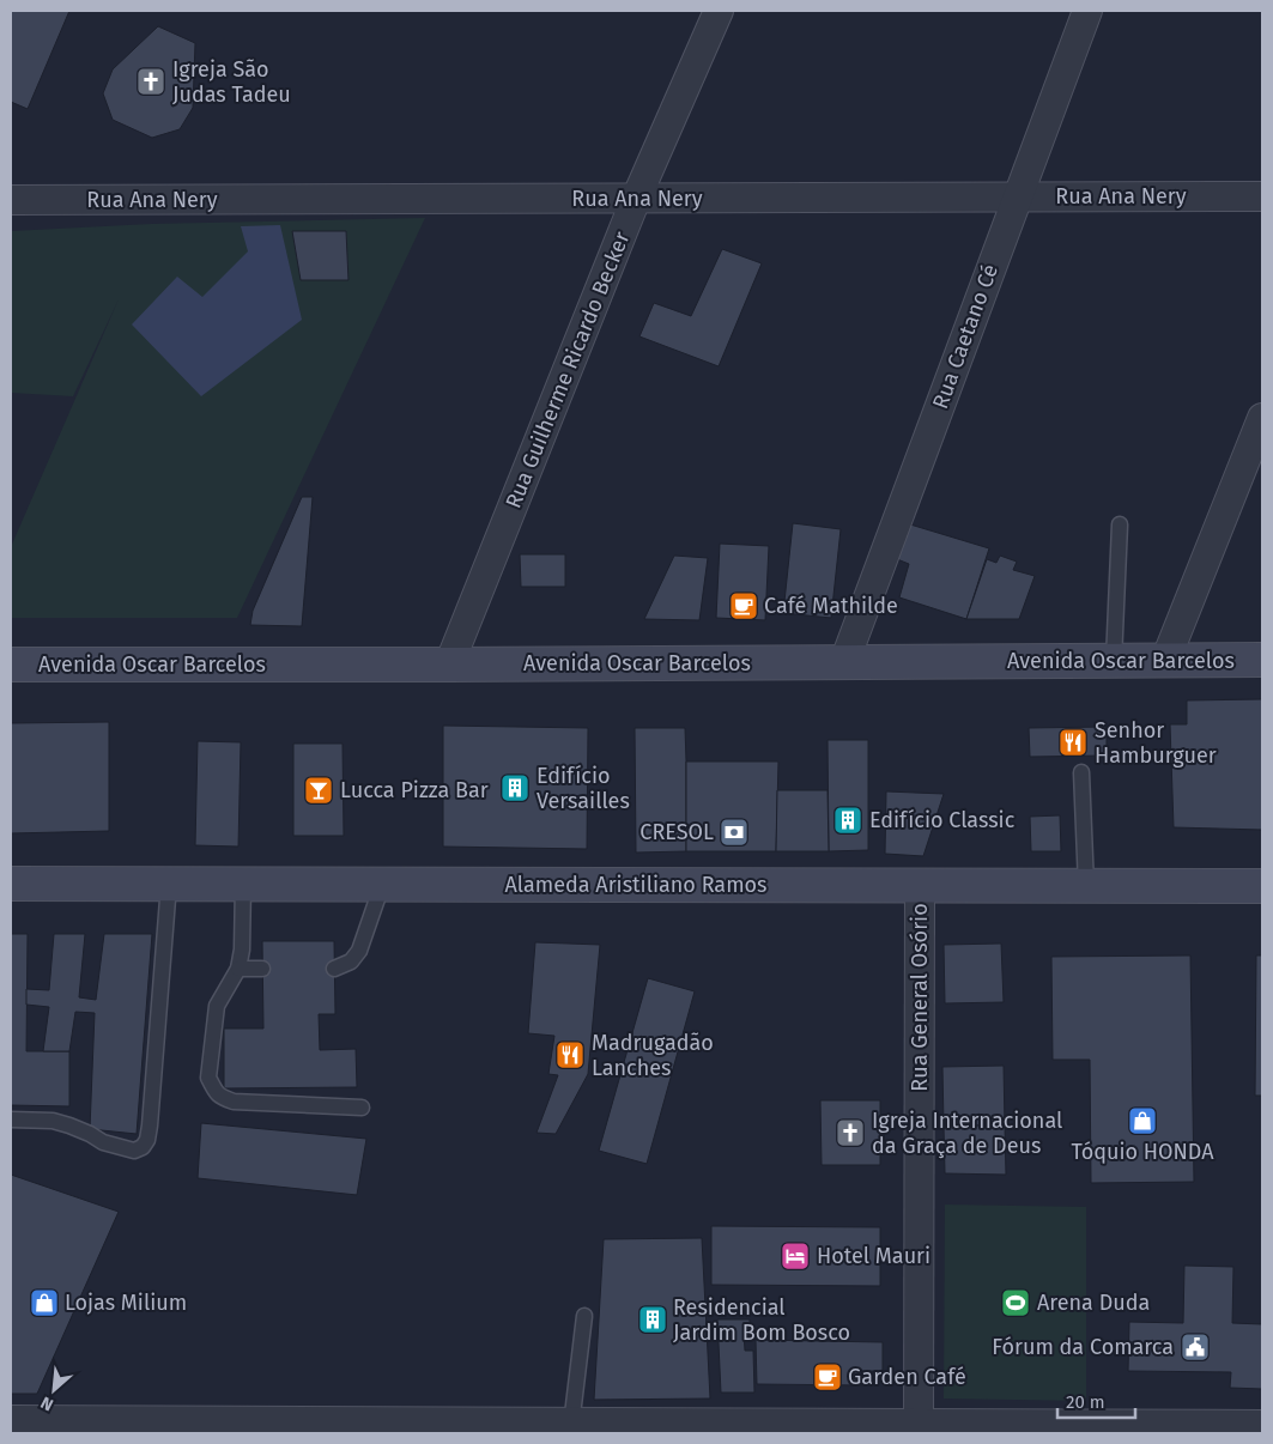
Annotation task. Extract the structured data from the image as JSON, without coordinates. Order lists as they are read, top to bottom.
{
  "streets": {
    "main road": ["Avenida Oscar Barcelos", "Alameda Aristiliano Ramos"],
    "street": [
      "Rua Ana Nery",
      "Rua Caetano Cé",
      "Rua Guilherme Ricardo Becker",
      "Rua General Osório"
    ]
  },
  "crossings": [
    ["Rua Ana Nery", "Rua Caetano Cé"],
    ["Rua Ana Nery", "Rua Guilherme Ricardo Becker"],
    ["Rua Caetano Cé", "Avenida Oscar Barcelos"],
    ["Rua Guilherme Ricardo Becker", "Avenida Oscar Barcelos"],
    ["Alameda Aristiliano Ramos", "Rua General Osório"]
  ],
  "places": {
    "church": ["Igreja São Judas Tadeu", "Igreja Internacional da Graça de Deus"],
    "cafe": ["Café Mathilde", "Garden Café"],
    "restaurant": ["Senhor Hamburguer", "Madrugadão Lanches"],
    "building": ["Edifício Versailles", "Edifício Classic", "Residencial Jardim Bom Bosco"],
    "bar": ["Lucca Pizza Bar"],
    "bank": ["CRESOL"],
    "shop": ["Tóquio HONDA", "Lojas Milium"],
    "hotel": ["Hotel Mauri"],
    "sports": ["Arena Duda"],
    "public building": ["Fórum da Comarca"]
  },
  "scale_bar": "20 m",
  "north": "bottom left"
}
